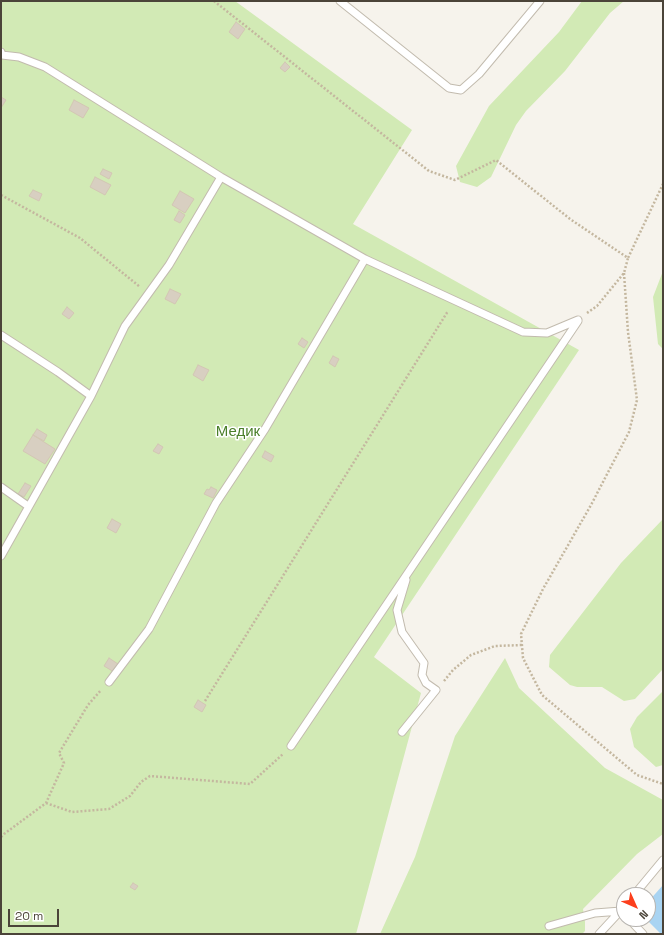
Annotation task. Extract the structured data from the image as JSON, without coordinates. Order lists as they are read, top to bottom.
{
  "parks": ["Медик"],
  "scale_bar": "20 m",
  "north": "bottom right"
}
